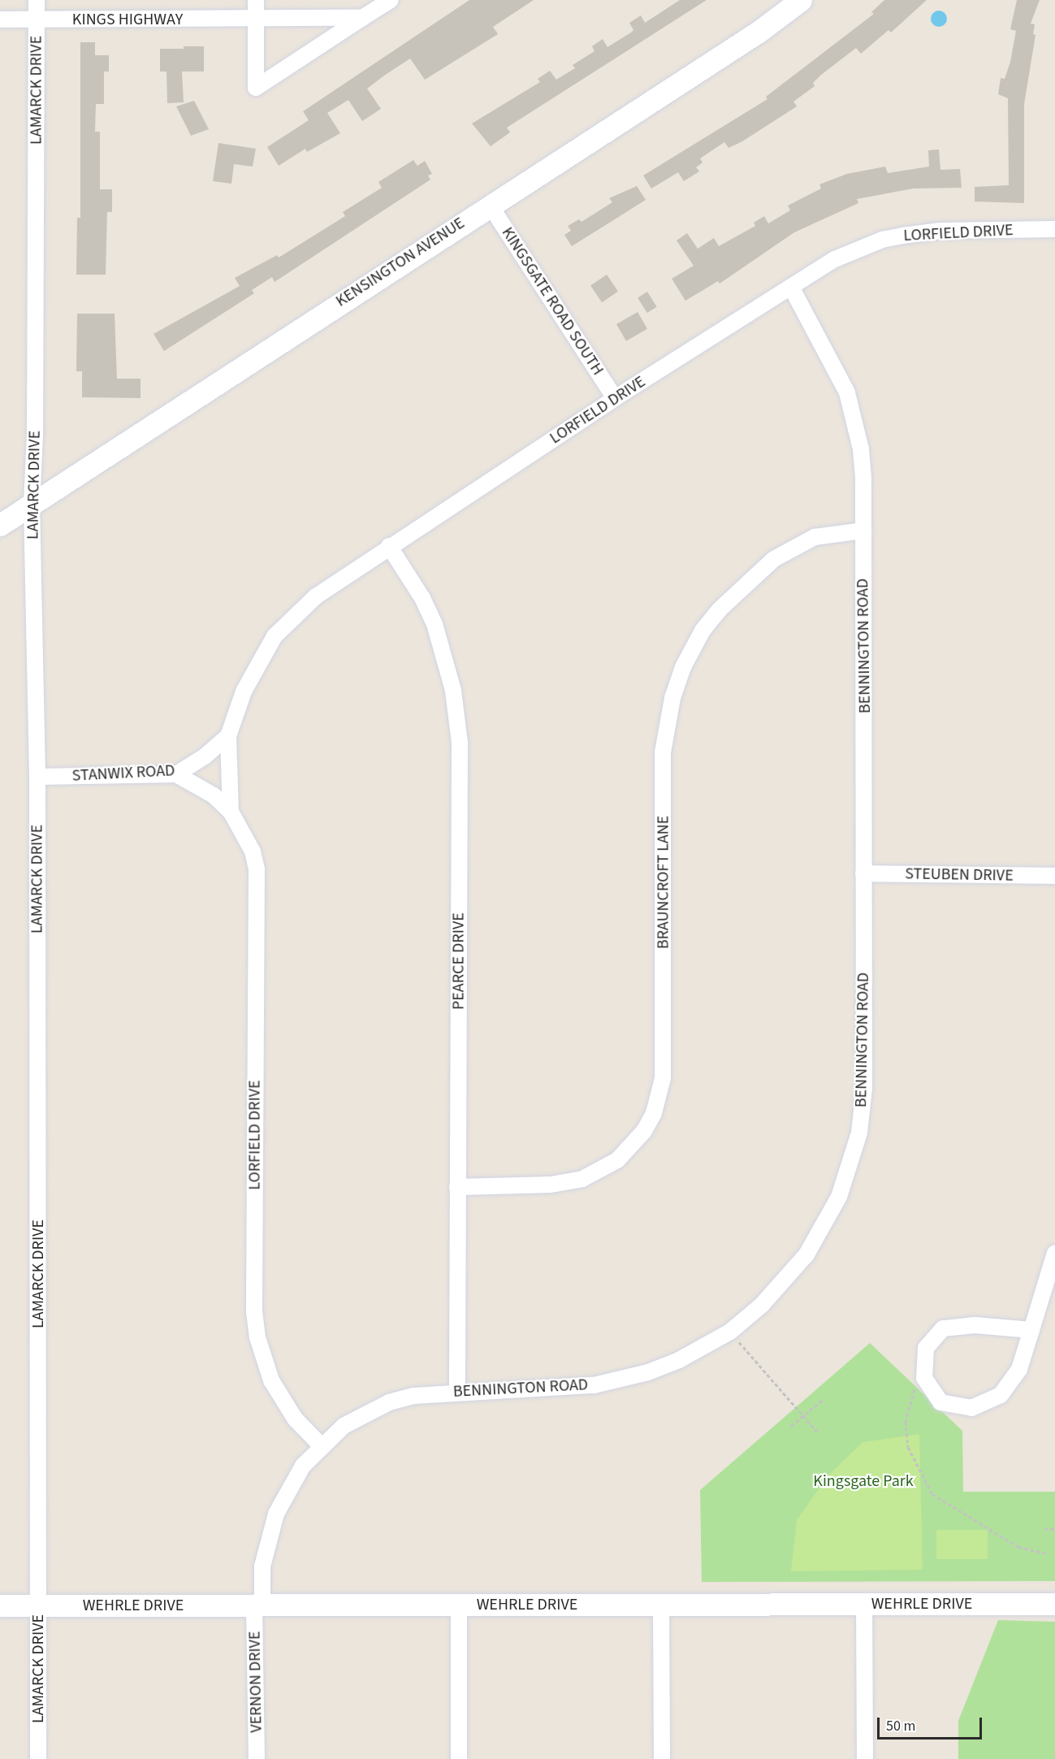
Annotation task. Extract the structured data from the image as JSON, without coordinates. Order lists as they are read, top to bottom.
{
  "streets": {
    "street": [
      "KINGS HIGHWAY",
      "LAMARCK DRIVE",
      "LORFIELD DRIVE",
      "KENSINGTON AVENUE",
      "KINGSGATE ROAD SOUTH",
      "BENNINGTON ROAD",
      "STANWIX ROAD",
      "STEUBEN DRIVE",
      "BRAUNCROFT LANE",
      "PEARCE DRIVE",
      "WEHRLE DRIVE",
      "VERNON DRIVE"
    ]
  },
  "crossings": [
    ["KINGS HIGHWAY", "LAMARCK DRIVE"],
    ["LAMARCK DRIVE", "KENSINGTON AVENUE"],
    ["LAMARCK DRIVE", "STANWIX ROAD"],
    ["LAMARCK DRIVE", "WEHRLE DRIVE"],
    ["LORFIELD DRIVE", "KINGSGATE ROAD SOUTH"],
    ["LORFIELD DRIVE", "BENNINGTON ROAD"],
    ["LORFIELD DRIVE", "STANWIX ROAD"],
    ["LORFIELD DRIVE", "PEARCE DRIVE"],
    ["KENSINGTON AVENUE", "KINGSGATE ROAD SOUTH"],
    ["BENNINGTON ROAD", "STEUBEN DRIVE"],
    ["BENNINGTON ROAD", "BRAUNCROFT LANE"],
    ["BENNINGTON ROAD", "PEARCE DRIVE"],
    ["BENNINGTON ROAD", "WEHRLE DRIVE"],
    ["BENNINGTON ROAD", "VERNON DRIVE"],
    ["BRAUNCROFT LANE", "PEARCE DRIVE"],
    ["WEHRLE DRIVE", "VERNON DRIVE"]
  ],
  "parks": ["Kingsgate Park"],
  "scale_bar": "50 m"
}
